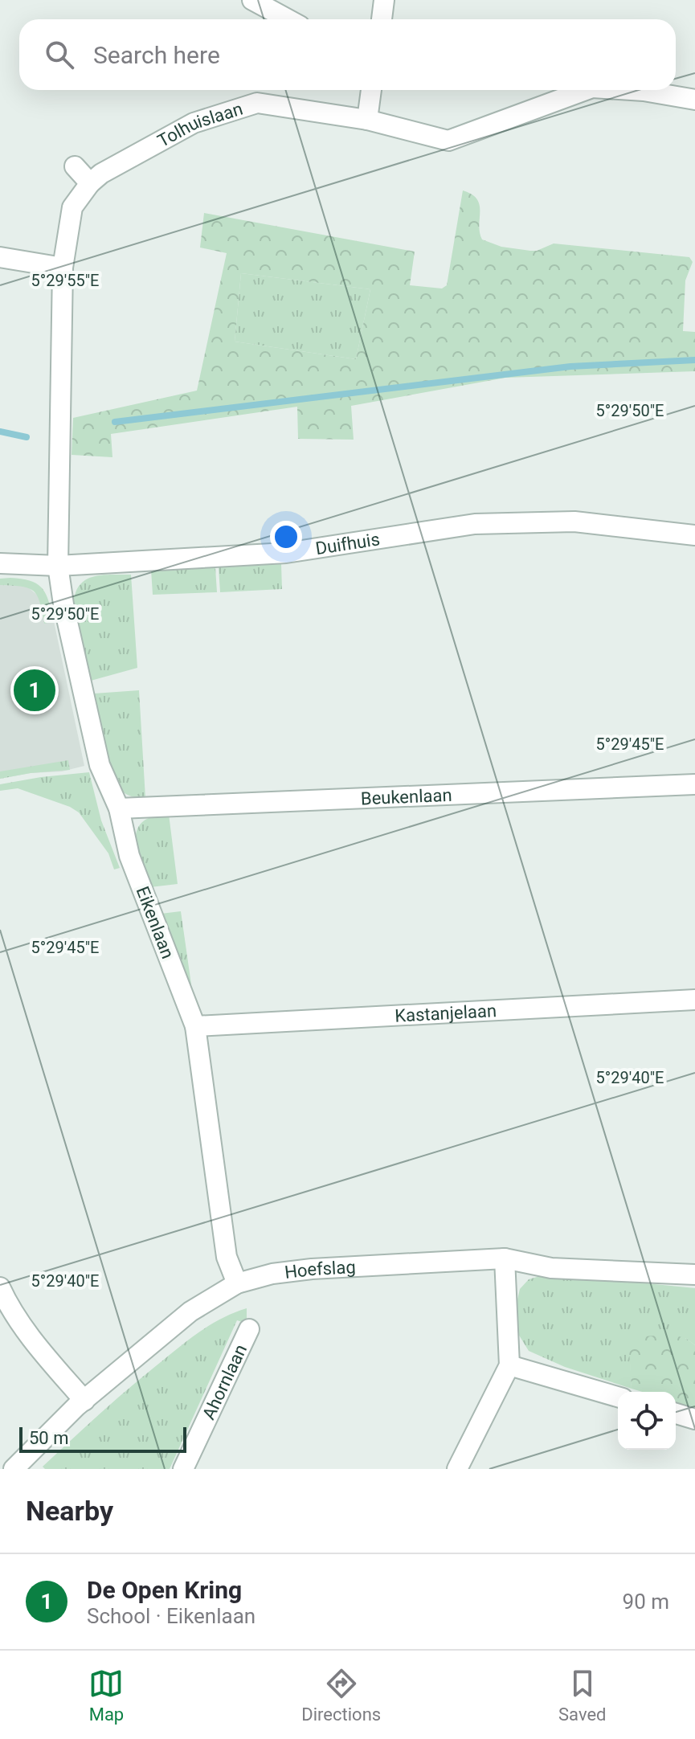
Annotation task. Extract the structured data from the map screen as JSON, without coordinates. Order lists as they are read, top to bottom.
{
  "streets": {
    "street": [
      "Tolhuislaan",
      "Duifhuis",
      "Beukenlaan",
      "Eikenlaan",
      "Kastanjelaan",
      "Hoefslag",
      "Ahornlaan"
    ]
  },
  "crossings": [
    ["Tolhuislaan", "Duifhuis"],
    ["Tolhuislaan", "Eikenlaan"],
    ["Duifhuis", "Eikenlaan"],
    ["Beukenlaan", "Eikenlaan"],
    ["Eikenlaan", "Kastanjelaan"],
    ["Eikenlaan", "Hoefslag"]
  ],
  "scale_bar": "50 m",
  "page": {
    "search": "Search here",
    "pins": "1",
    "scale": "50 m",
    "heading": "Nearby",
    "list": [
      {
        "mark": "1",
        "name": "De Open Kring",
        "note": "School · Eikenlaan",
        "value": "90 m"
      }
    ],
    "nav": ["Map", "Directions", "Saved"]
  },
  "coordinates": [
    "5°29'55\"E",
    "5°29'50\"E",
    "5°29'45\"E",
    "5°29'40\"E"
  ]
}
